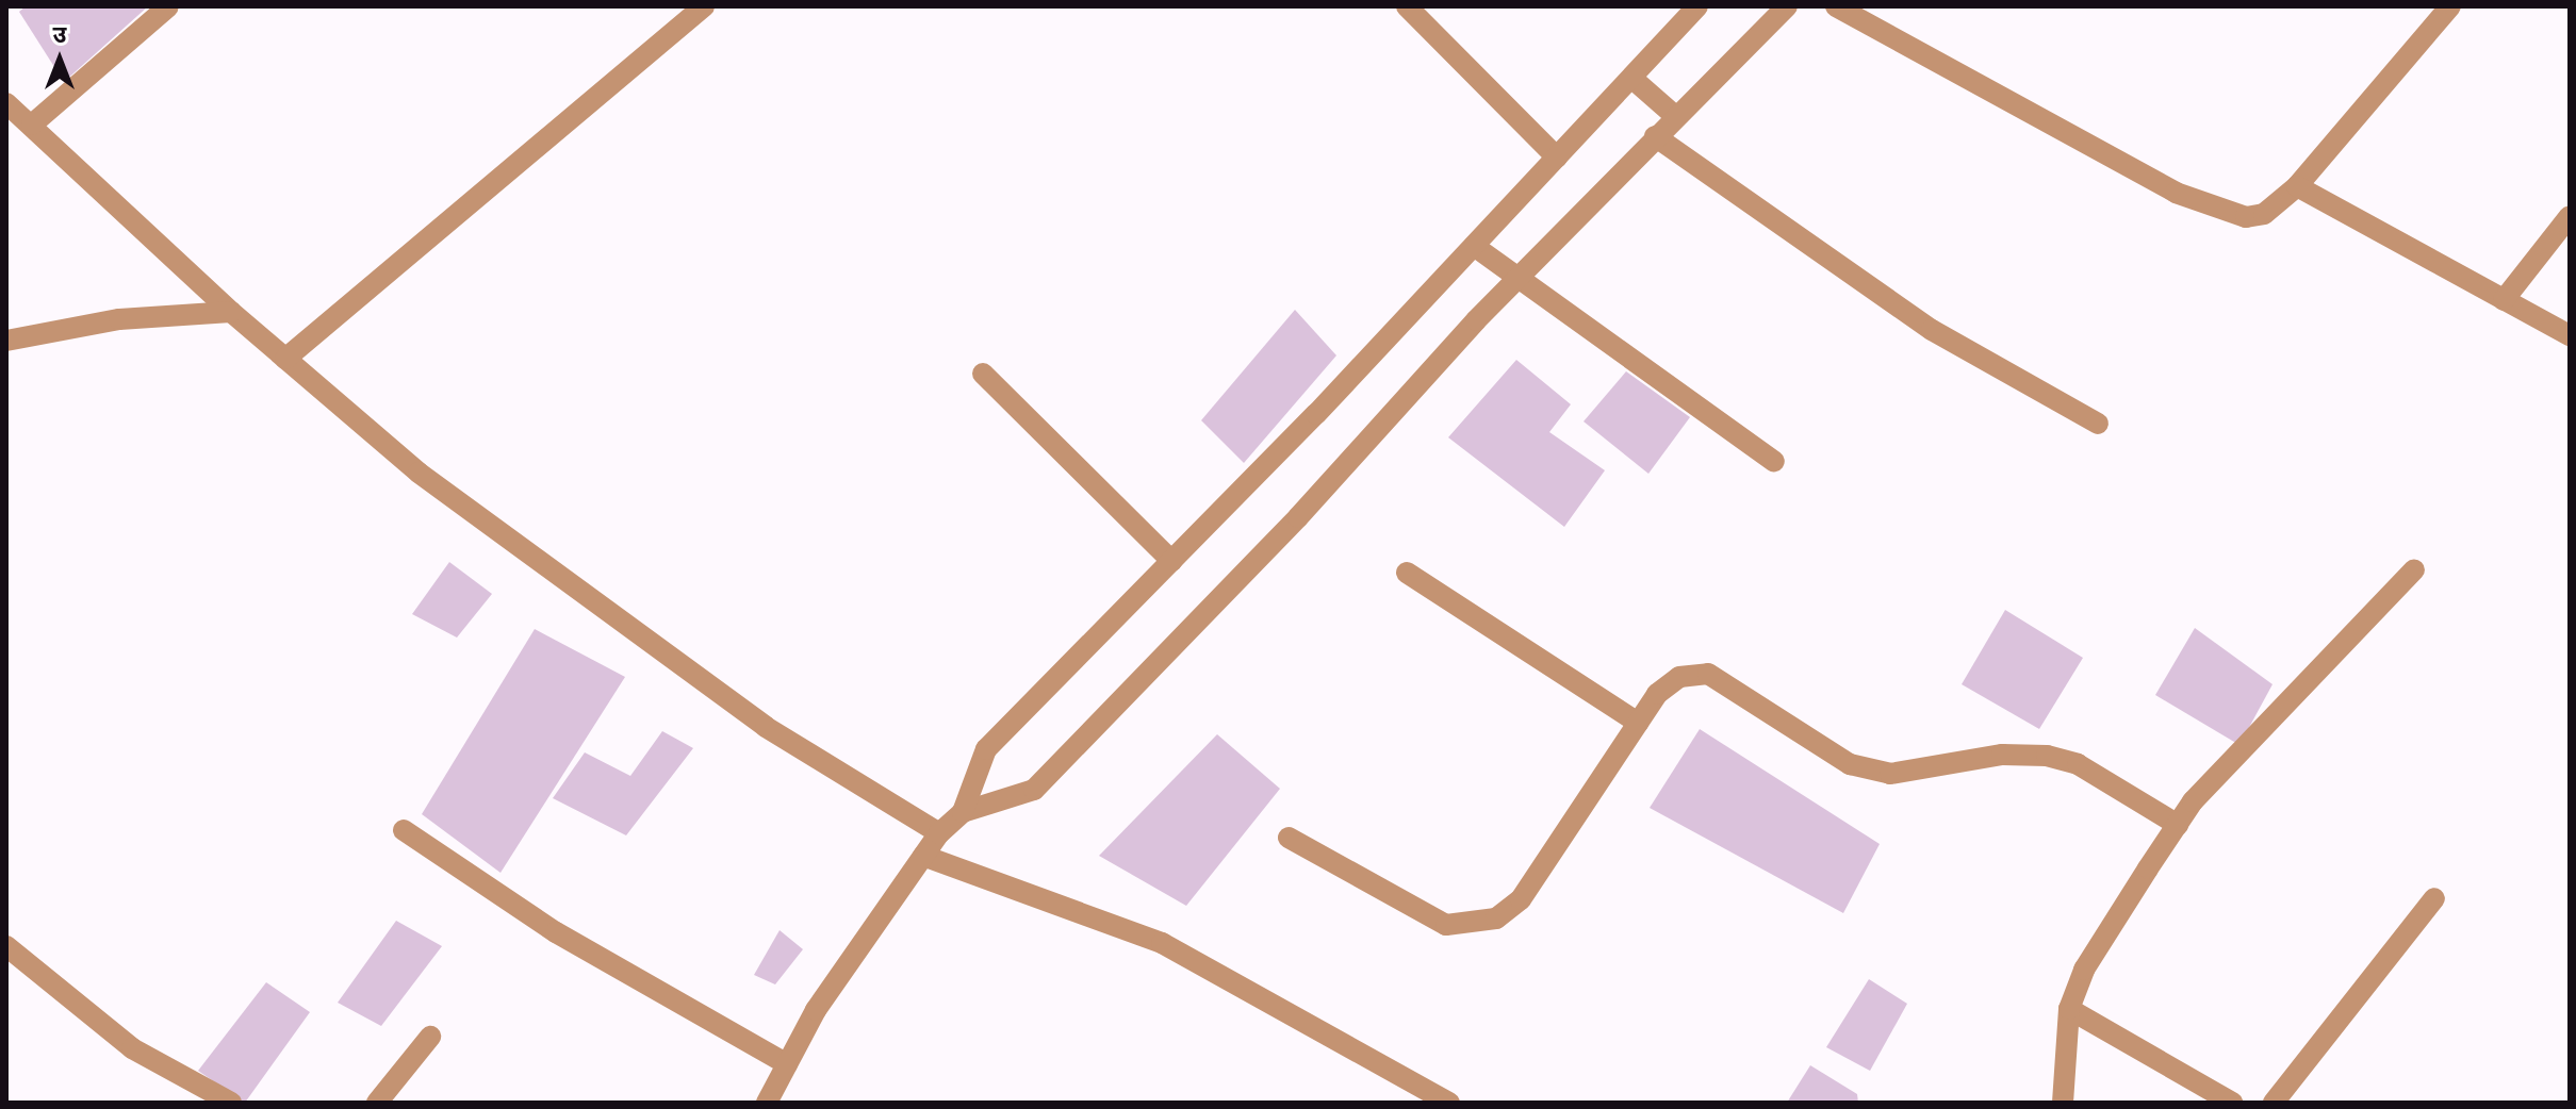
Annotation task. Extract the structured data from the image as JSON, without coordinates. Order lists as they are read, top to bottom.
{
  "north": "top"
}
